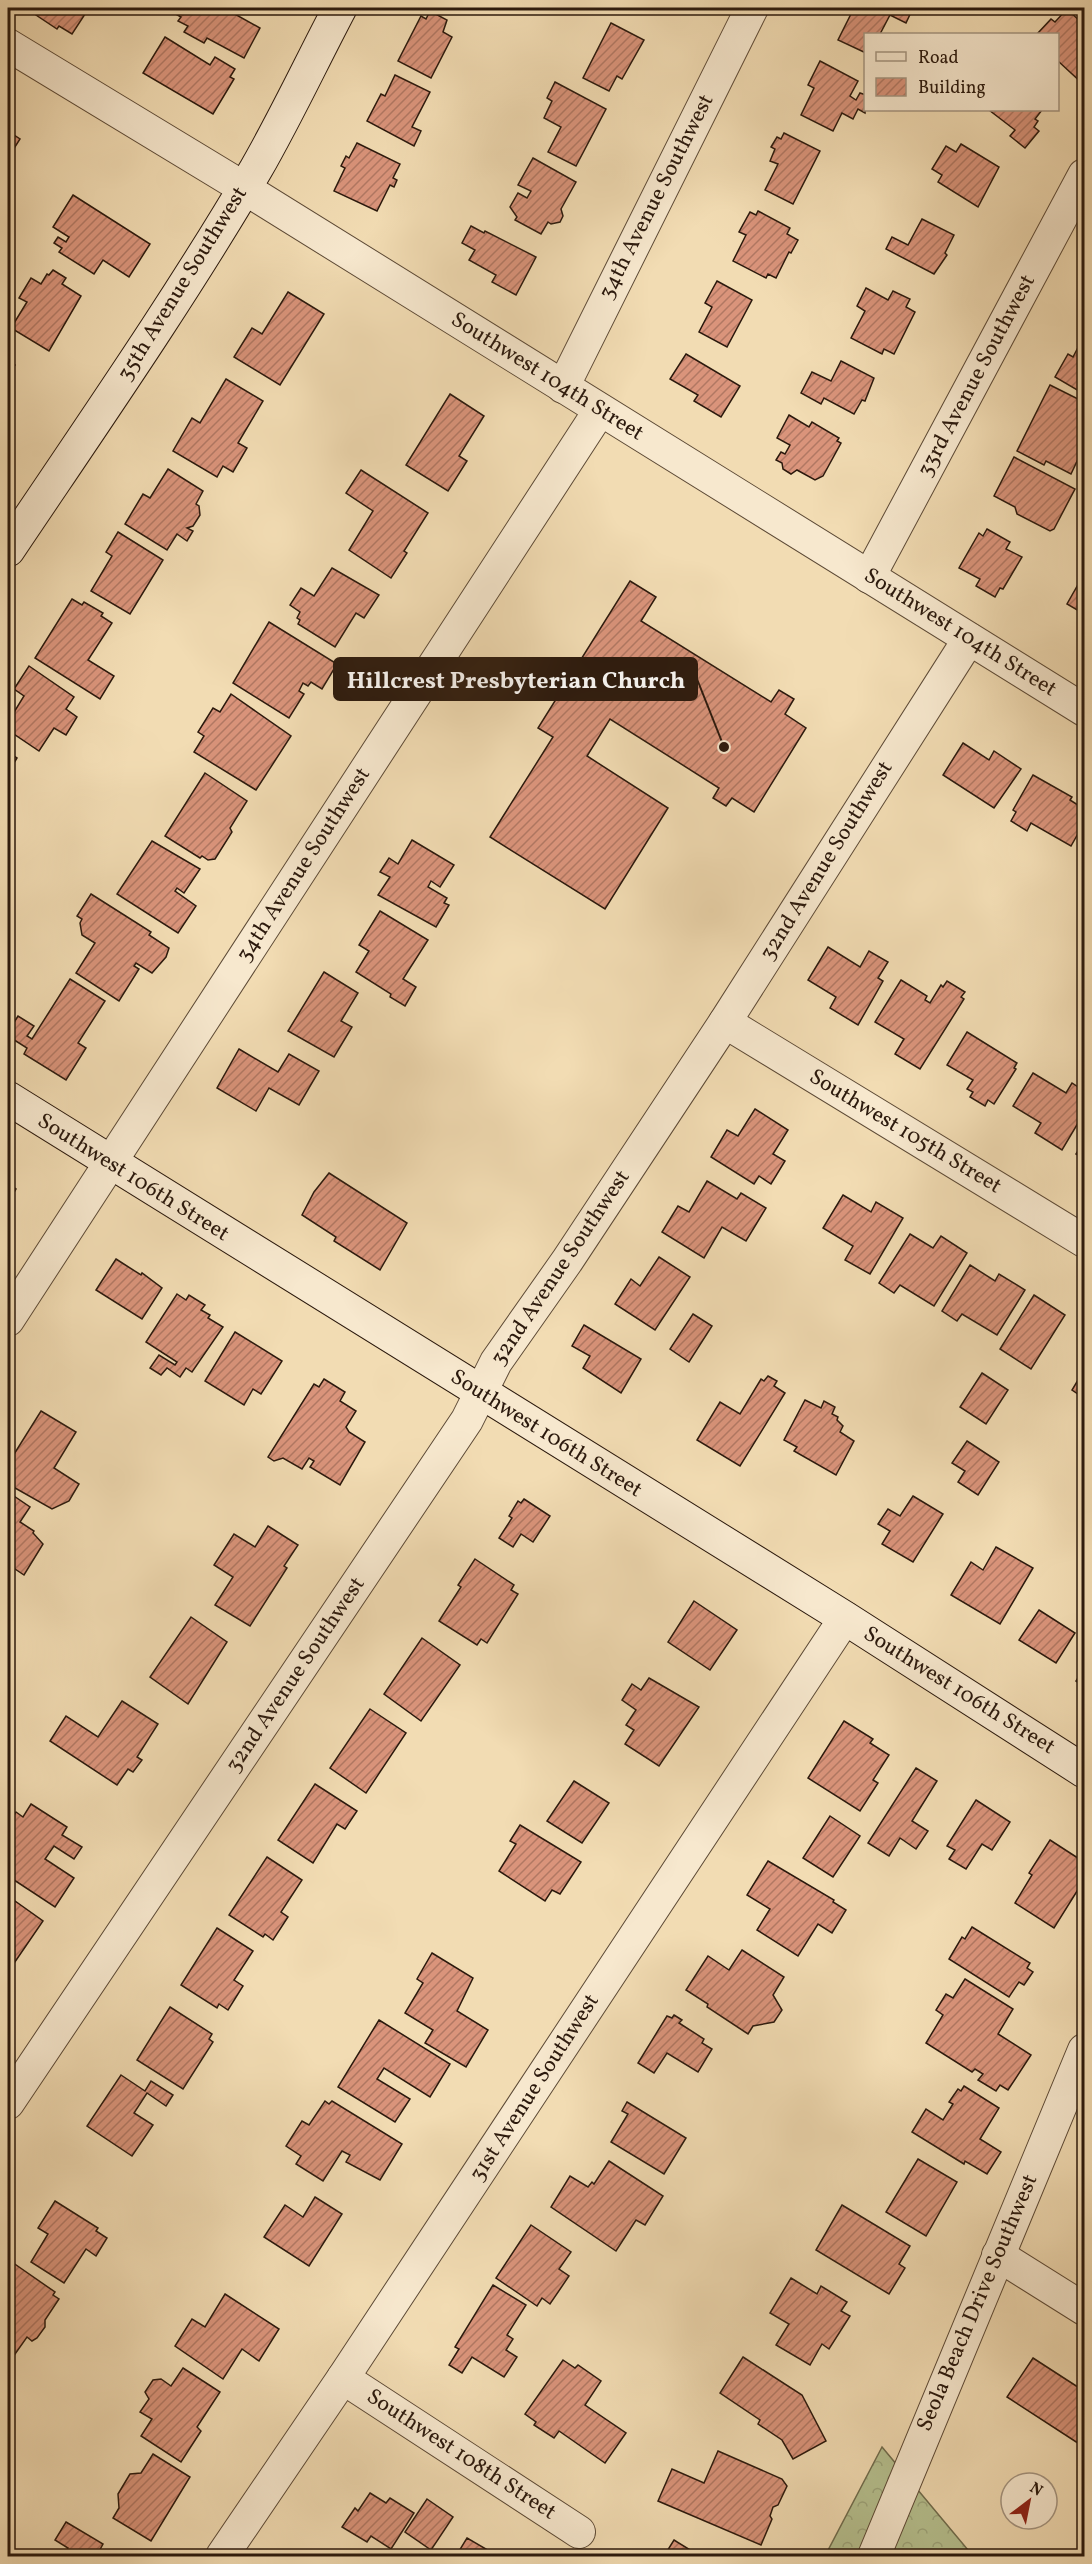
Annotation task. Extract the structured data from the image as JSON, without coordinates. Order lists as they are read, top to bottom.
{
  "streets": {
    "street": [
      "34th Avenue Southwest",
      "35th Avenue Southwest",
      "33rd Avenue Southwest",
      "Southwest 104th Street",
      "32nd Avenue Southwest",
      "Southwest 105th Street",
      "Southwest 106th Street",
      "31st Avenue Southwest",
      "Seola Beach Drive Southwest",
      "Southwest 108th Street"
    ]
  },
  "crossings": [
    ["34th Avenue Southwest", "Southwest 104th Street"],
    ["34th Avenue Southwest", "Southwest 106th Street"],
    ["35th Avenue Southwest", "Southwest 104th Street"],
    ["33rd Avenue Southwest", "Southwest 104th Street"],
    ["Southwest 104th Street", "32nd Avenue Southwest"],
    ["32nd Avenue Southwest", "Southwest 105th Street"],
    ["32nd Avenue Southwest", "Southwest 106th Street"],
    ["Southwest 106th Street", "31st Avenue Southwest"],
    ["31st Avenue Southwest", "Southwest 108th Street"]
  ],
  "places": ["Hillcrest Presbyterian Church"],
  "legend": ["Road", "Building"],
  "north": "top right"
}
